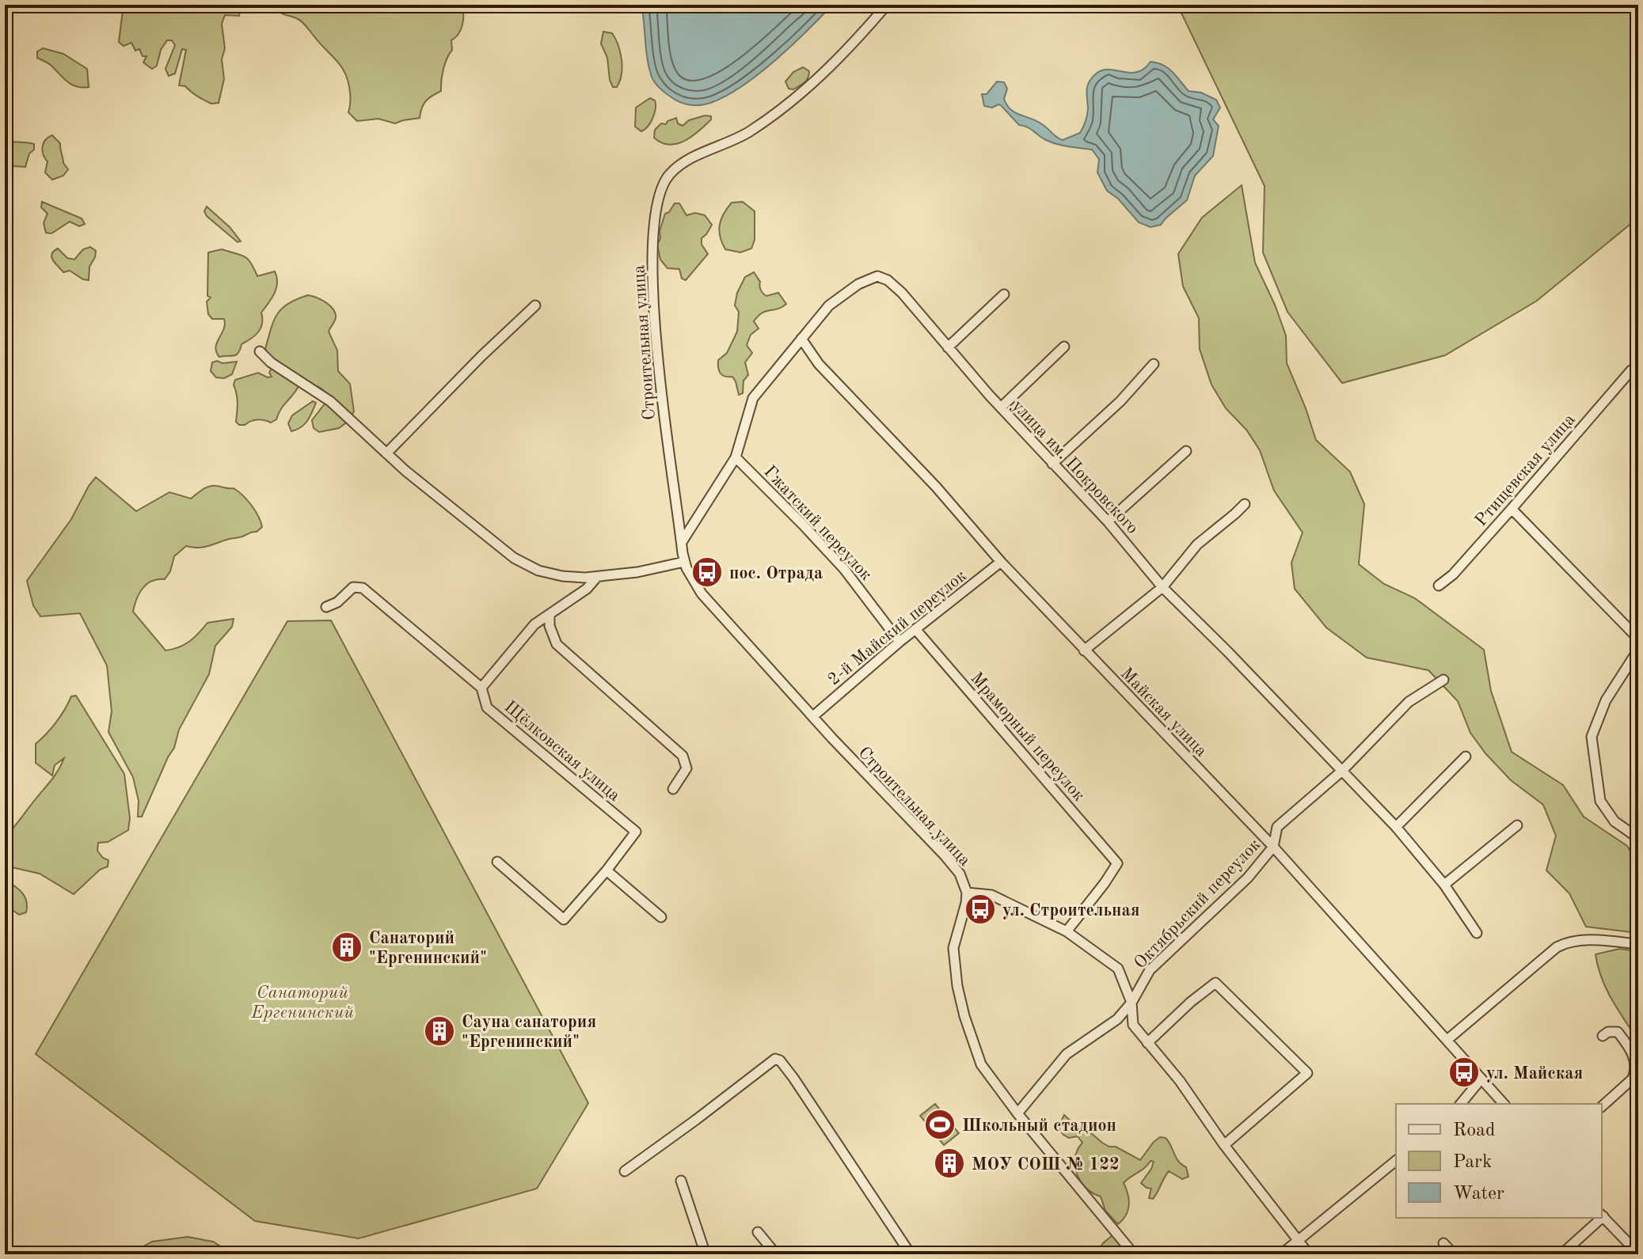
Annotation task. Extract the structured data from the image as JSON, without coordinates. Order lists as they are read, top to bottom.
{
  "streets": {
    "street": [
      "Строительная улица",
      "улица им. Покровского",
      "Ртищевская улица",
      "Гжатский переулок",
      "2-й Майский переулок",
      "Майская улица",
      "Мраморный переулок",
      "Щёлковская улица",
      "Октябрьский переулок"
    ]
  },
  "crossings": [
    ["Строительная улица", "улица им. Покровского"],
    ["Строительная улица", "2-й Майский переулок"],
    ["Строительная улица", "Мраморный переулок"],
    ["Строительная улица", "Октябрьский переулок"],
    ["улица им. Покровского", "Гжатский переулок"],
    ["улица им. Покровского", "Майская улица"],
    ["улица им. Покровского", "Октябрьский переулок"],
    ["Гжатский переулок", "2-й Майский переулок"],
    ["2-й Майский переулок", "Майская улица"],
    ["2-й Майский переулок", "Мраморный переулок"],
    ["Майская улица", "Октябрьский переулок"]
  ],
  "parks": ["Санаторий Ергенинский"],
  "places": {
    "bus stop": ["пос. Отрада", "ул. Строительная", "ул. Майская"],
    "building": ["Санаторий \"Ергенинский\"", "Сауна санатория \"Ергенинский\"", "МОУ СОШ № 122"],
    "sports": ["Школьный стадион"]
  },
  "legend": ["Road", "Park", "Water"]
}
